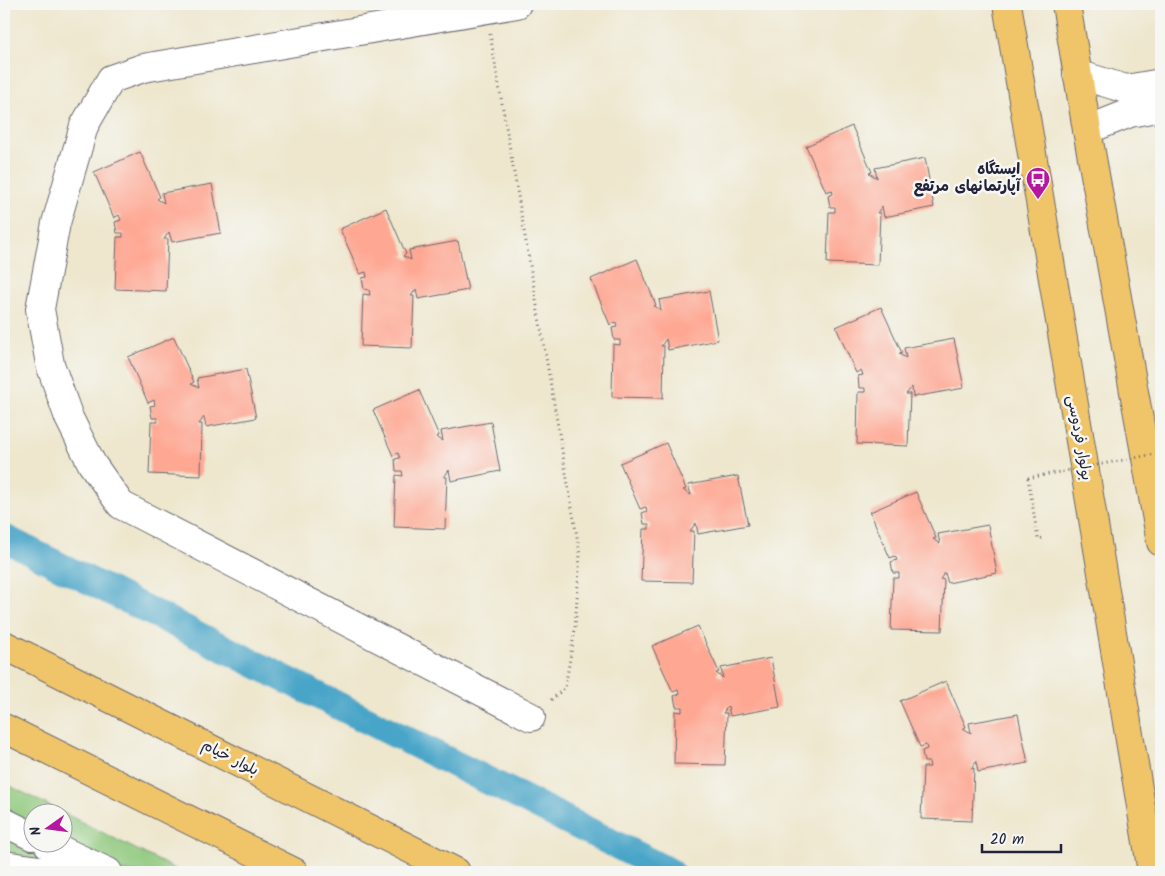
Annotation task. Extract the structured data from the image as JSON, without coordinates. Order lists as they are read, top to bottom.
{
  "streets": {
    "main road": ["بولوار فردوسی", "بلوار خیام"]
  },
  "places": {
    "bus stop": ["ایستگاه آپارتمانهای مرتفع"]
  },
  "scale_bar": "20 m",
  "north": "left"
}
